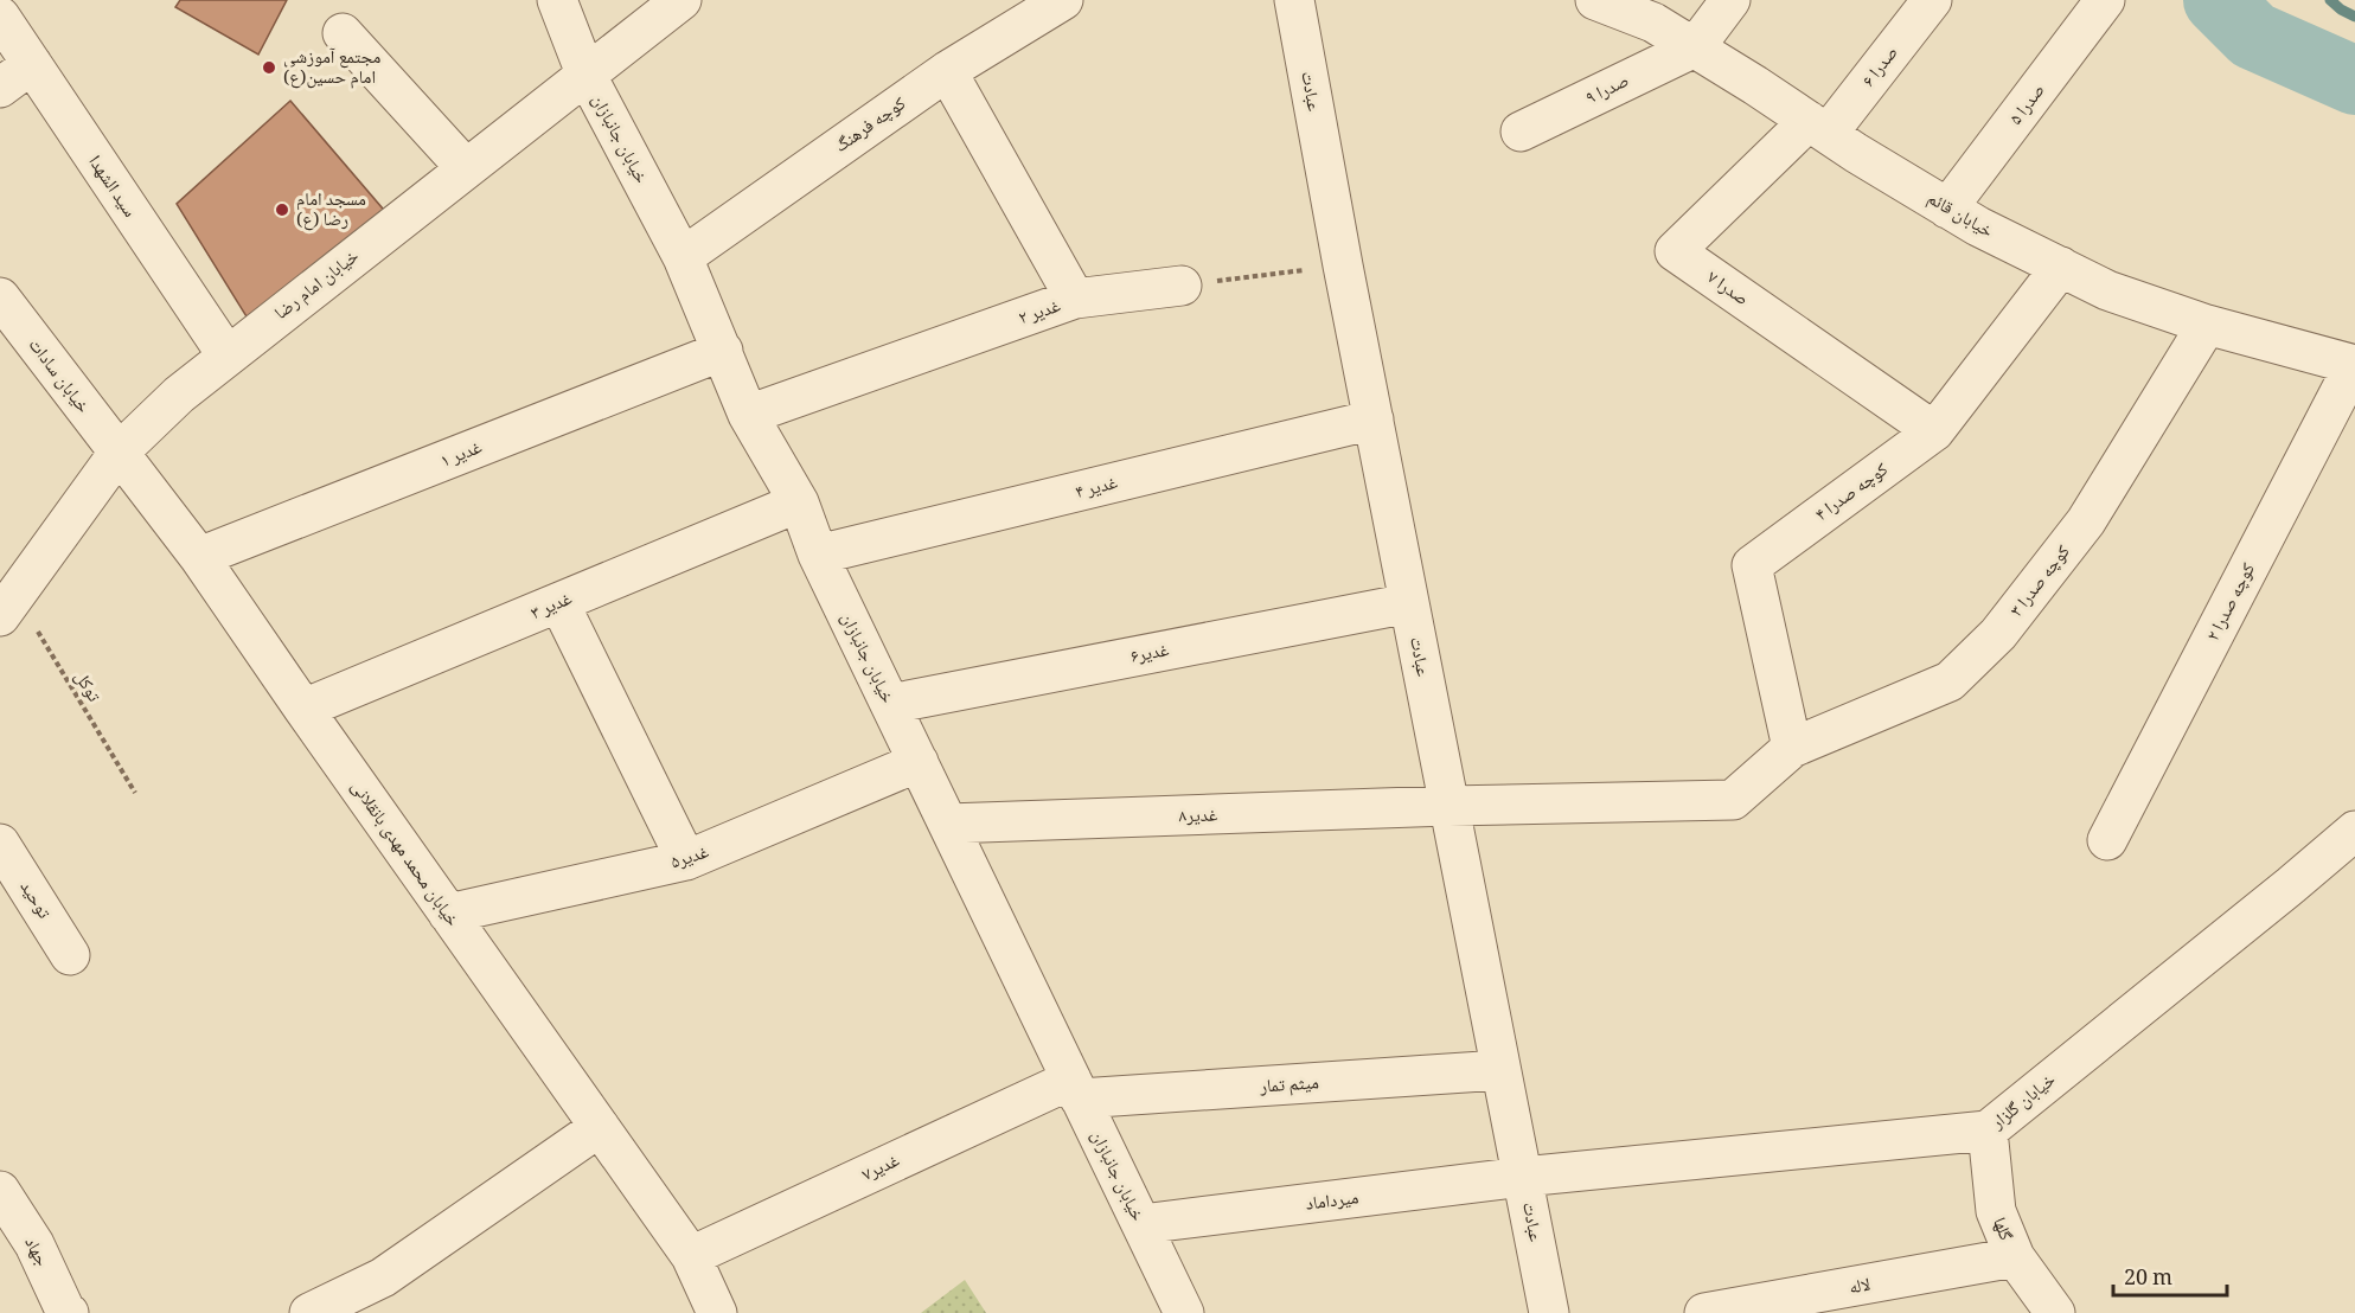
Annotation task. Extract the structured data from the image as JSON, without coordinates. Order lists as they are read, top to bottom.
{
  "streets": {
    "street": [
      "صدرا ۶",
      "صدرا ۹",
      "عبادت",
      "صدرا ۵",
      "کوچه فرهنگ",
      "خیابان جانبازان",
      "سید الشهدا",
      "خیابان قائم",
      "خیابان امام رضا",
      "صدرا ۷",
      "غدیر ۲",
      "خیابان سادات",
      "غدیر ۱",
      "غدیر ۴",
      "کوچه صدرا ۴",
      "کوچه صدرا ۳",
      "کوچه صدرا ۲",
      "غدیر ۳",
      "غدیر۶",
      "غدیر۸",
      "خیابان محمد مهدی بانقلانی",
      "غدیر۵",
      "توحید",
      "میثم تمار",
      "خیابان گلزار",
      "غدیر۷",
      "میرداماد",
      "گلها",
      "جهاد",
      "لاله"
    ],
    "path": ["توکل"]
  },
  "crossings": [
    ["صدرا ۶", "خیابان قائم"],
    ["صدرا ۶", "صدرا ۷"],
    ["صدرا ۹", "خیابان قائم"],
    ["عبادت", "غدیر ۴"],
    ["عبادت", "کوچه صدرا ۳"],
    ["عبادت", "غدیر۶"],
    ["عبادت", "غدیر۸"],
    ["عبادت", "میثم تمار"],
    ["عبادت", "خیابان گلزار"],
    ["عبادت", "میرداماد"],
    ["صدرا ۵", "خیابان قائم"],
    ["کوچه فرهنگ", "خیابان جانبازان"],
    ["خیابان جانبازان", "خیابان امام رضا"],
    ["خیابان جانبازان", "غدیر ۲"],
    ["خیابان جانبازان", "غدیر ۱"],
    ["خیابان جانبازان", "غدیر ۴"],
    ["خیابان جانبازان", "غدیر ۳"],
    ["خیابان جانبازان", "غدیر۶"],
    ["خیابان جانبازان", "غدیر۸"],
    ["خیابان جانبازان", "غدیر۵"],
    ["خیابان جانبازان", "میثم تمار"],
    ["خیابان جانبازان", "غدیر۷"],
    ["خیابان جانبازان", "میرداماد"],
    ["سید الشهدا", "خیابان امام رضا"],
    ["خیابان قائم", "صدرا ۷"],
    ["خیابان قائم", "کوچه صدرا ۴"],
    ["خیابان قائم", "کوچه صدرا ۳"],
    ["خیابان قائم", "کوچه صدرا ۲"],
    ["خیابان امام رضا", "خیابان سادات"],
    ["خیابان امام رضا", "توکل"],
    ["خیابان امام رضا", "خیابان محمد مهدی بانقلانی"],
    ["صدرا ۷", "کوچه صدرا ۴"],
    ["خیابان سادات", "خیابان محمد مهدی بانقلانی"],
    ["غدیر ۱", "خیابان محمد مهدی بانقلانی"],
    ["کوچه صدرا ۴", "کوچه صدرا ۳"],
    ["کوچه صدرا ۳", "غدیر۸"],
    ["غدیر ۳", "خیابان محمد مهدی بانقلانی"],
    ["خیابان محمد مهدی بانقلانی", "غدیر۵"],
    ["خیابان محمد مهدی بانقلانی", "غدیر۷"],
    ["میثم تمار", "غدیر۷"],
    ["خیابان گلزار", "میرداماد"],
    ["خیابان گلزار", "گلها"],
    ["گلها", "لاله"]
  ],
  "places": ["مجتمع آموزشی امام حسین(ع)", "مسجد امام رضا (ع)"],
  "scale_bar": "20 m"
}
